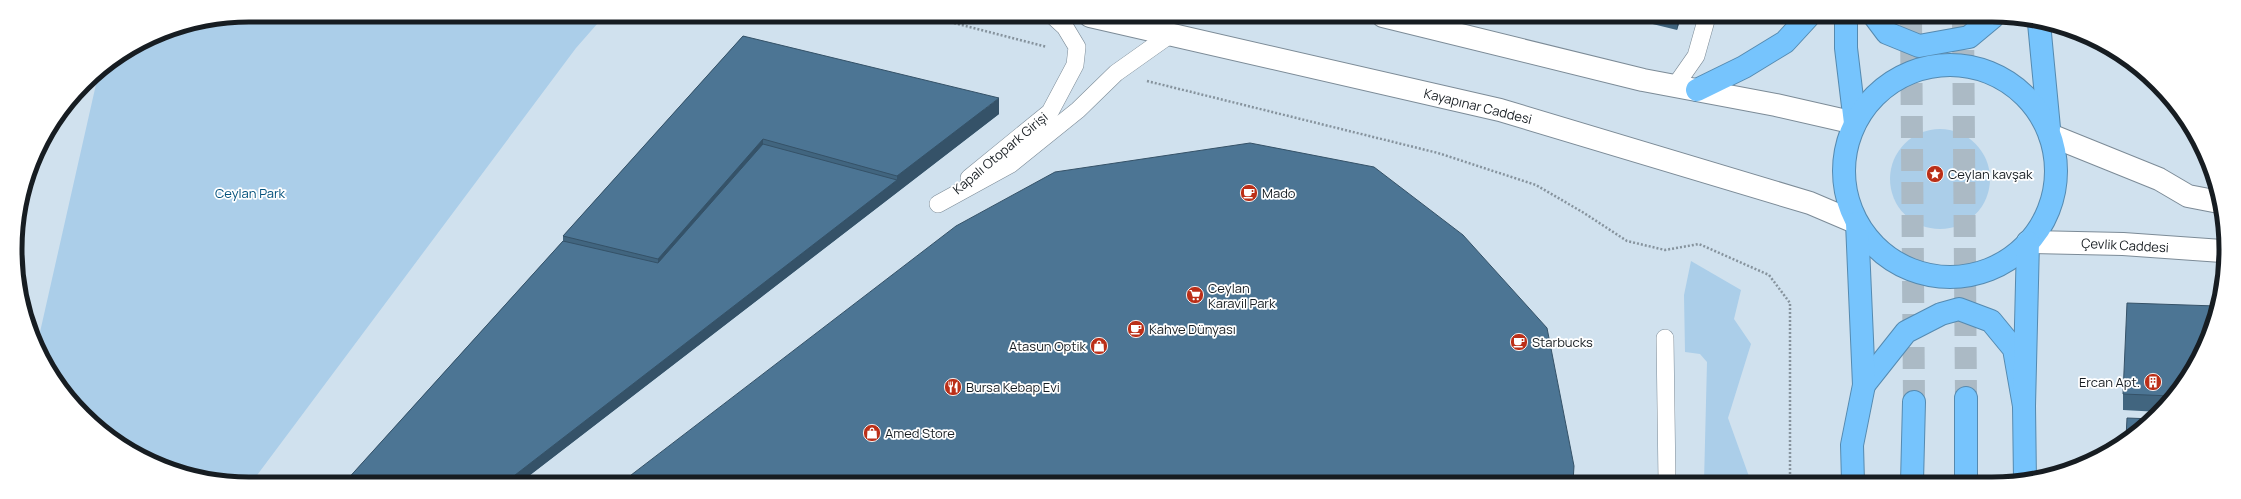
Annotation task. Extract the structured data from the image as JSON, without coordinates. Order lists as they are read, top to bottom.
{
  "streets": {
    "main road": ["Kayapınar Caddesi", "Çevlik Caddesi"],
    "lane": ["Kapalı Otopark Girişi"]
  },
  "parks": ["Ceylan Park"],
  "places": {
    "place": ["Ceylan kavşak"],
    "cafe": ["Mado", "Kahve Dünyası", "Starbucks"],
    "supermarket": ["Ceylan Karavil Park"],
    "shop": ["Atasun Optik", "Amed Store"],
    "building": ["Ercan Apt."],
    "restaurant": ["Bursa Kebap Evi"]
  }
}
